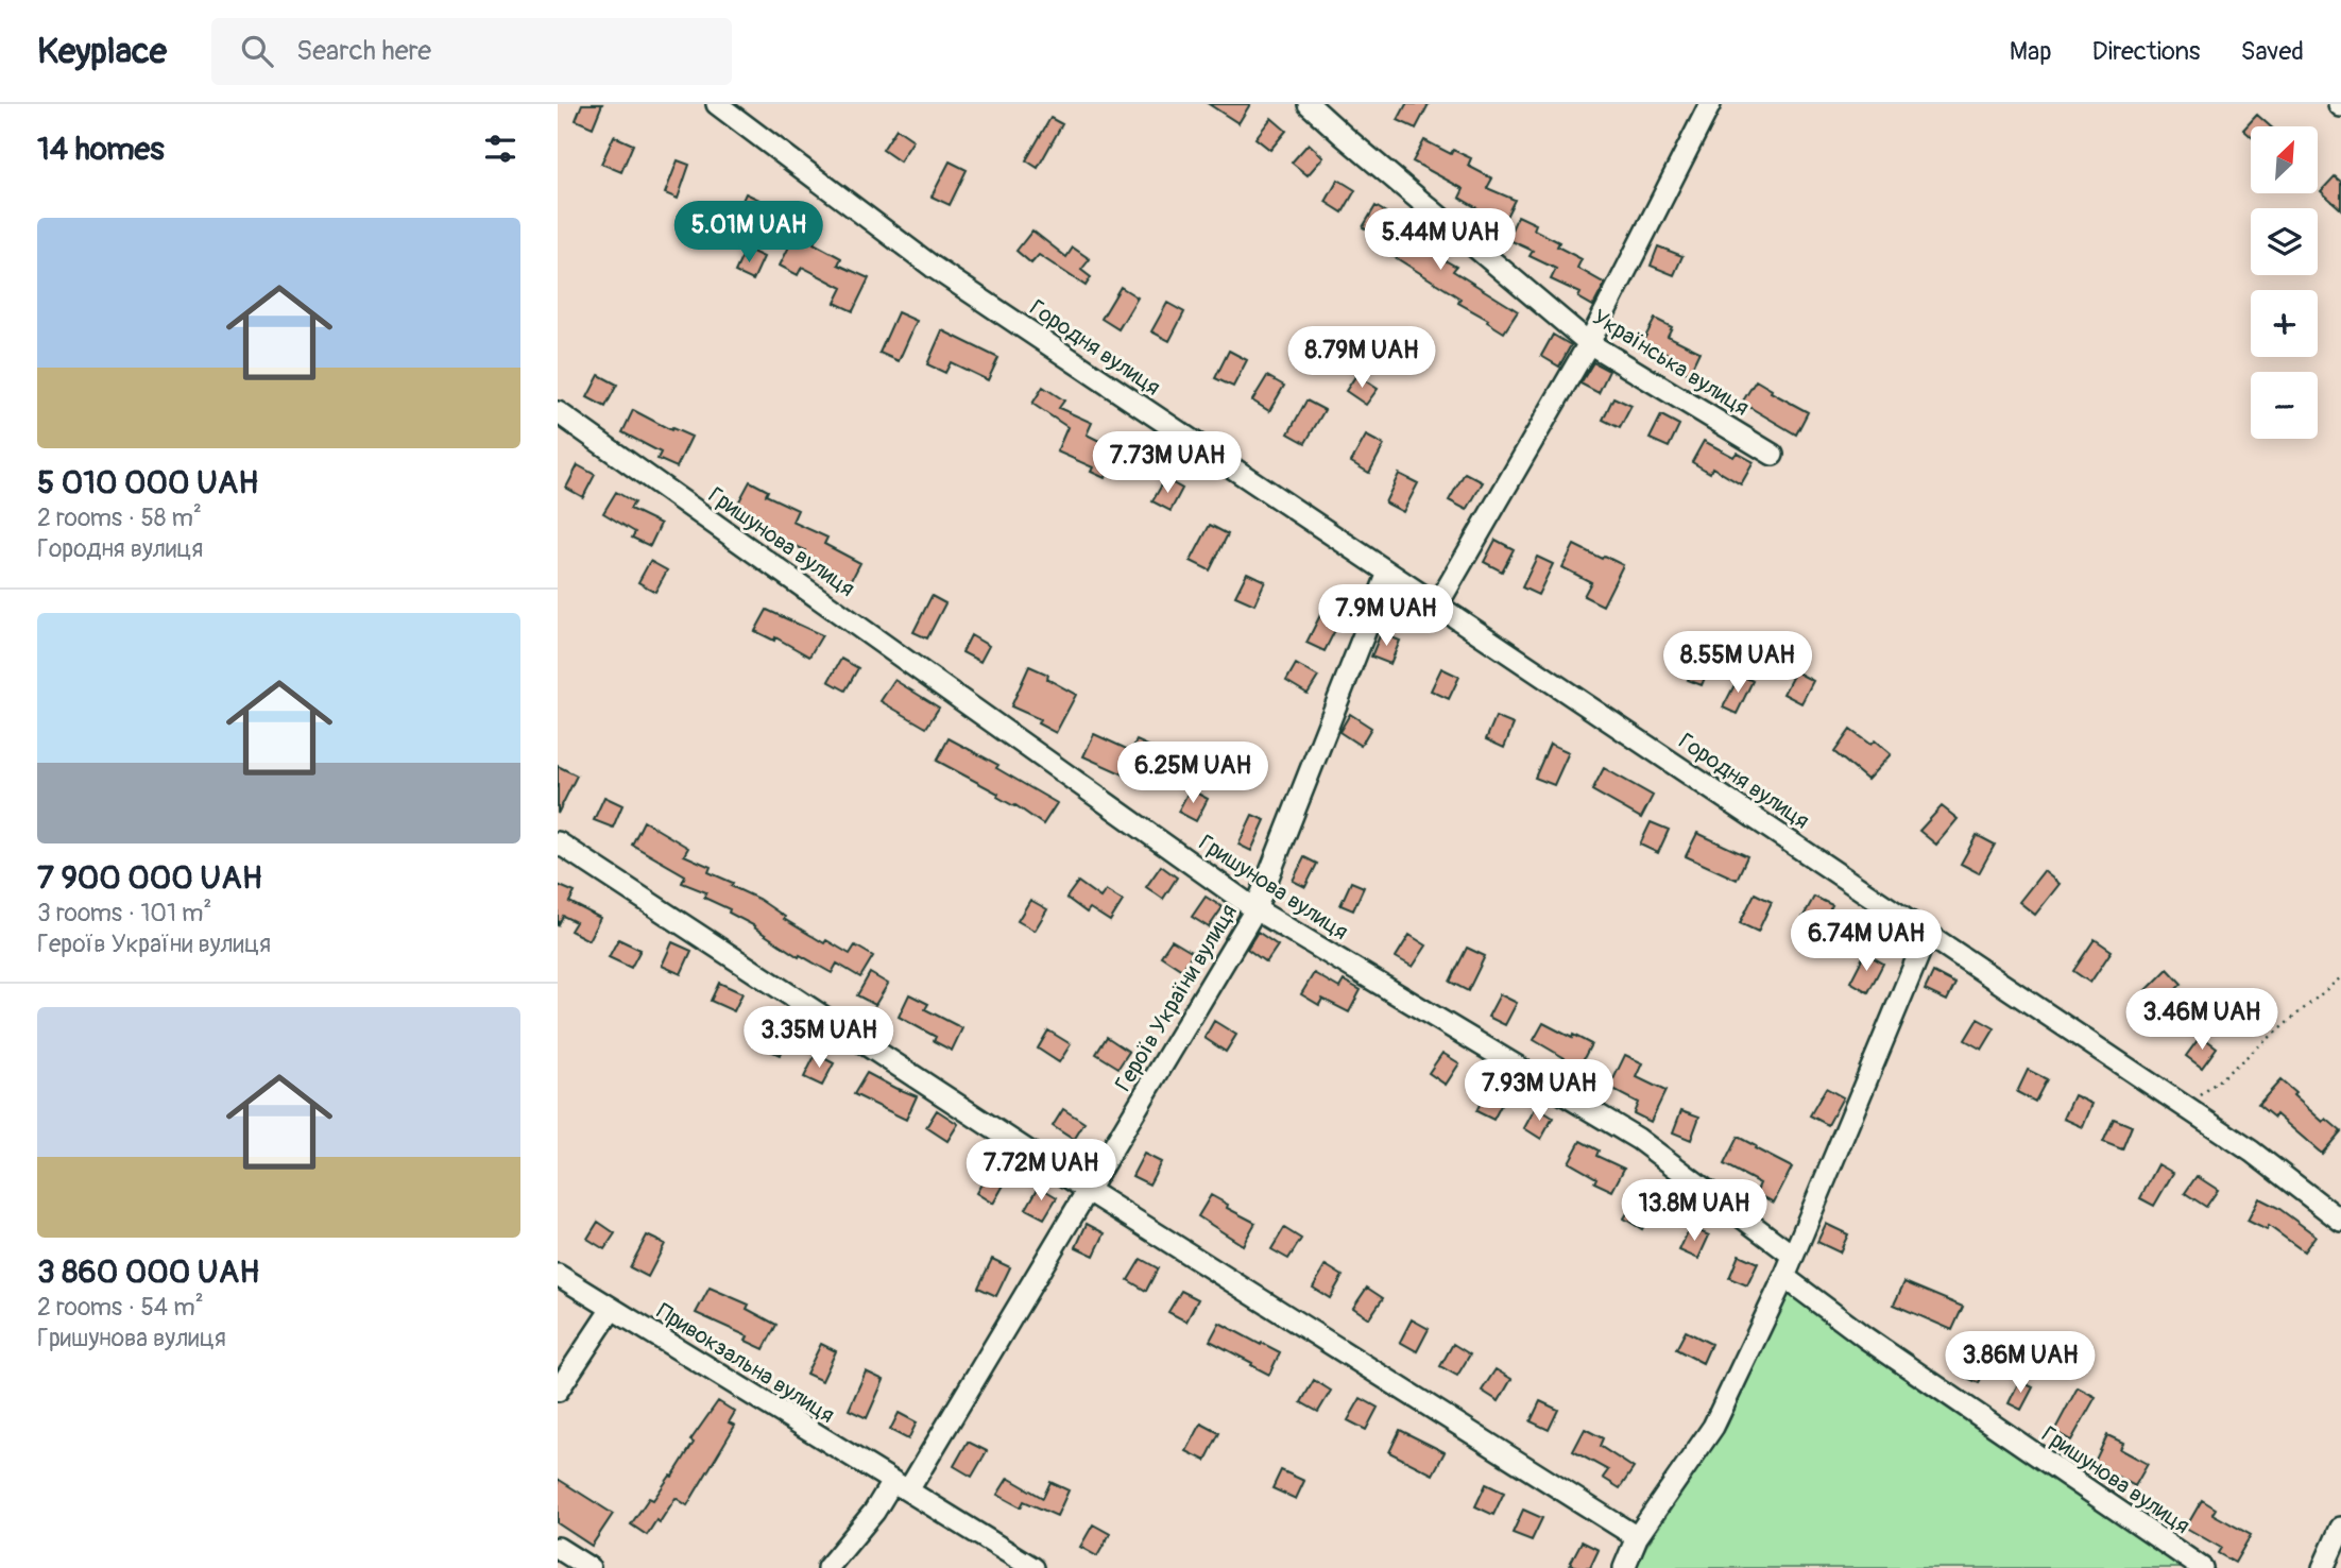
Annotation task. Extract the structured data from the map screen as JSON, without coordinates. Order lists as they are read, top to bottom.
{
  "streets": {
    "street": [
      "Городня вулиця",
      "Українська вулиця",
      "Гришунова вулиця",
      "Героїв України вулиця",
      "Привокзальна вулиця"
    ]
  },
  "crossings": [
    ["Городня вулиця", "Героїв України вулиця"],
    ["Гришунова вулиця", "Героїв України вулиця"]
  ],
  "north": "top right",
  "page": {
    "header": "Keyplace",
    "search": "Search here",
    "nav": ["Map", "Directions", "Saved"],
    "heading": "14 homes",
    "map_buttons": ["+", "−"],
    "list": [
      {
        "name": "5 010 000 UAH",
        "note": "2 rooms · 58 m² · Городня вулиця"
      },
      {
        "name": "7 900 000 UAH",
        "note": "3 rooms · 101 m² · Героїв України вулиця"
      },
      {
        "name": "3 860 000 UAH",
        "note": "2 rooms · 54 m² · Гришунова вулиця"
      }
    ],
    "price": [
      "5.01M UAH",
      "5.44M UAH",
      "8.79M UAH",
      "7.73M UAH",
      "7.9M UAH",
      "8.55M UAH",
      "6.25M UAH",
      "6.74M UAH",
      "3.46M UAH",
      "3.35M UAH",
      "7.93M UAH",
      "7.72M UAH",
      "13.8M UAH",
      "3.86M UAH"
    ]
  }
}
